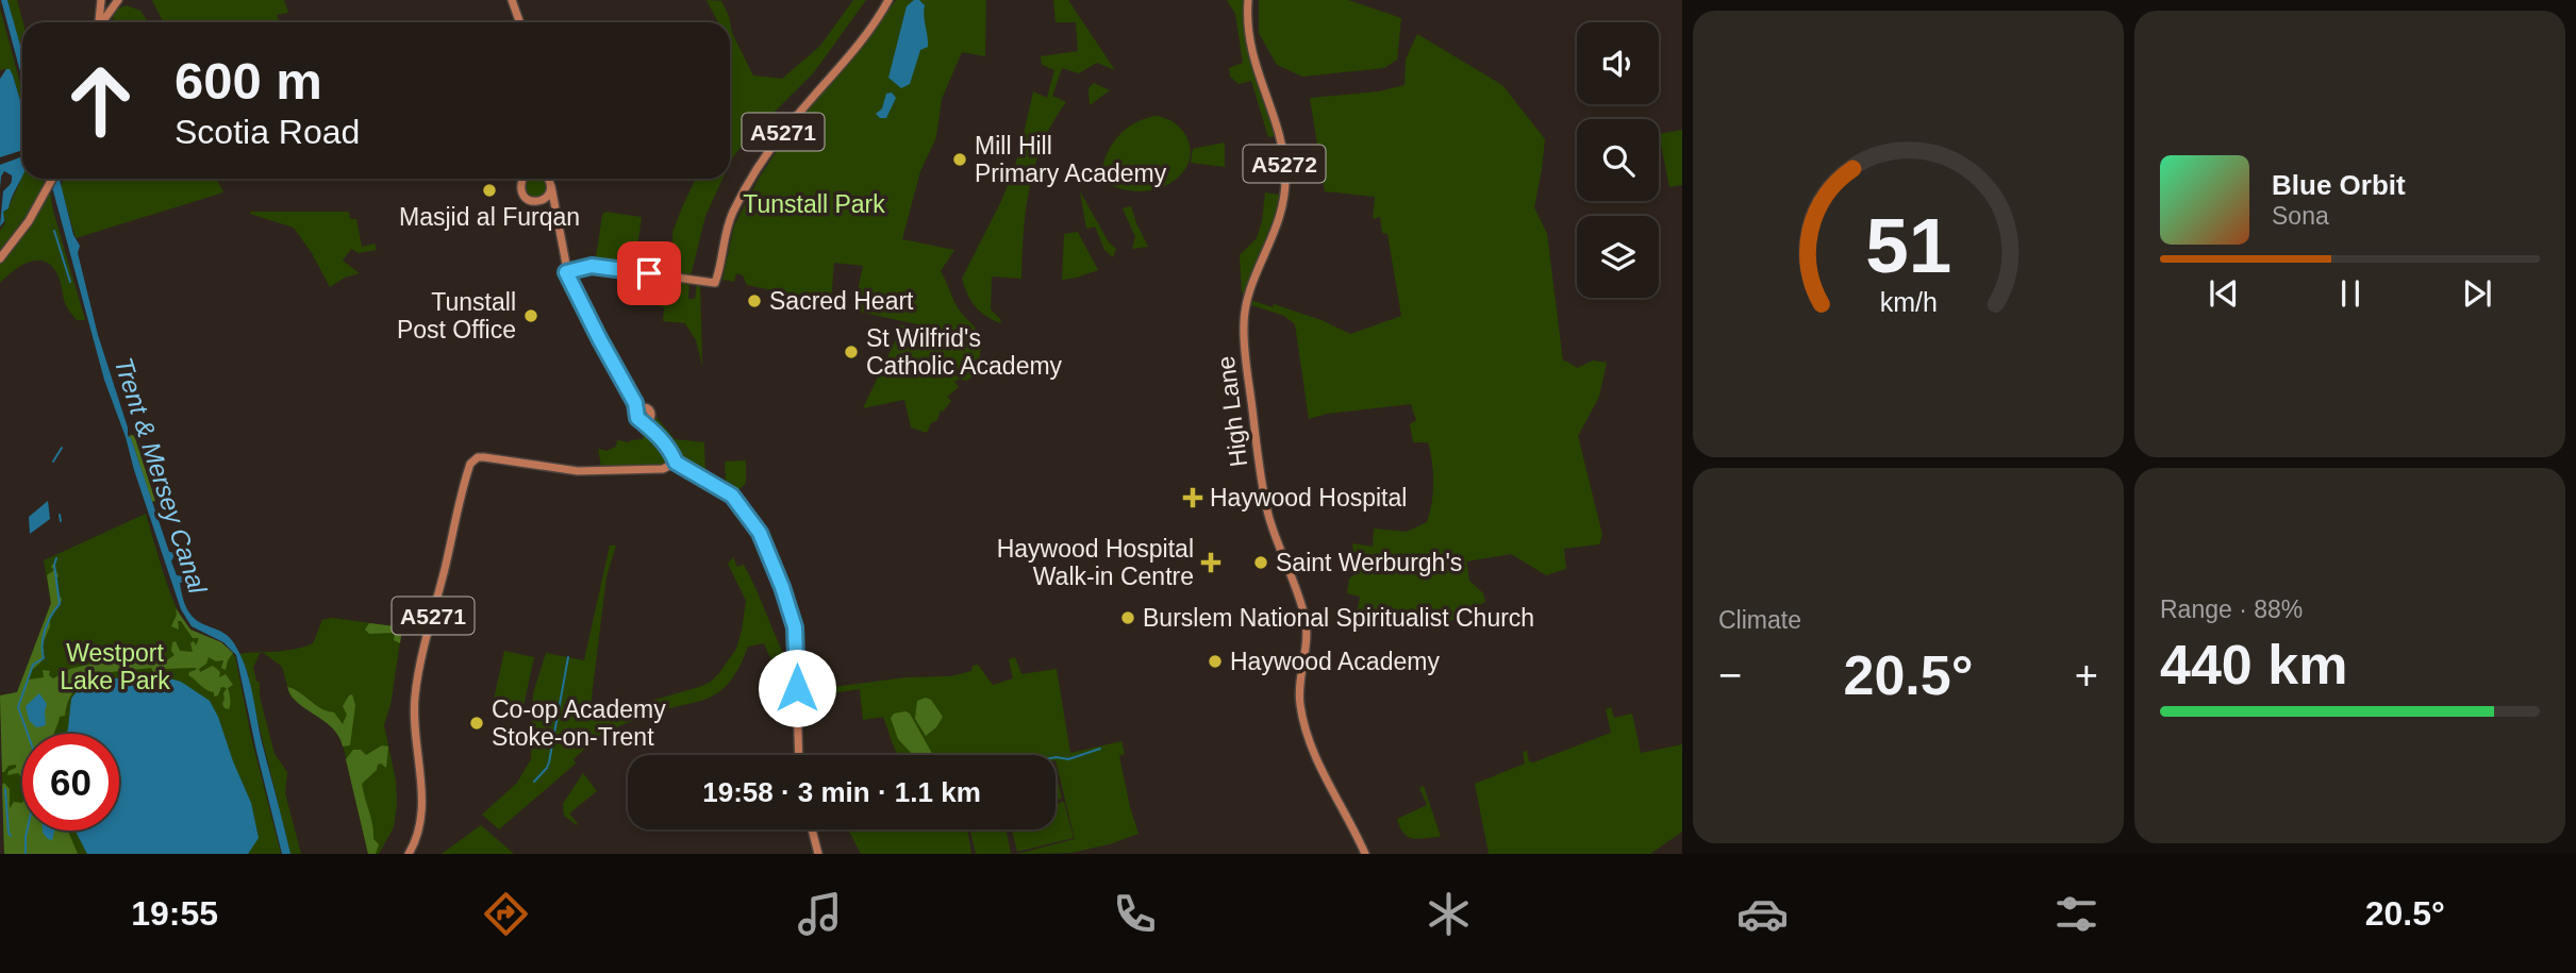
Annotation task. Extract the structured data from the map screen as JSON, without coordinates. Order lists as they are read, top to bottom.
{
  "streets": {
    "main road": ["A5271", "A5272", "High Lane"]
  },
  "water": ["Trent & Mersey Canal"],
  "parks": ["Tunstall Park", "Westport Lake Park"],
  "places": {
    "other": [
      "Mill Hill Primary Academy",
      "Masjid al Furqan",
      "Sacred Heart",
      "Tunstall Post Office",
      "St Wilfrid's Catholic Academy",
      "Saint Werburgh's",
      "Burslem National Spiritualist Church",
      "Haywood Academy",
      "Co-op Academy Stoke-on-Trent"
    ],
    "health": ["Haywood Hospital", "Haywood Hospital Walk-in Centre"]
  },
  "page": {
    "turn": ["600 m", "Scotia Road"],
    "song": ["Blue Orbit", "Sona"],
    "tile": [
      "Climate",
      ["Range · 88%", "440 km"]
    ],
    "heat": ["−", "20.5°", "+"],
    "limit": "60",
    "trip": "19:58 · 3 min · 1.1 km",
    "tabs": ["19:55", "20.5°"],
    "gauge": ["51", "km/h"]
  }
}
